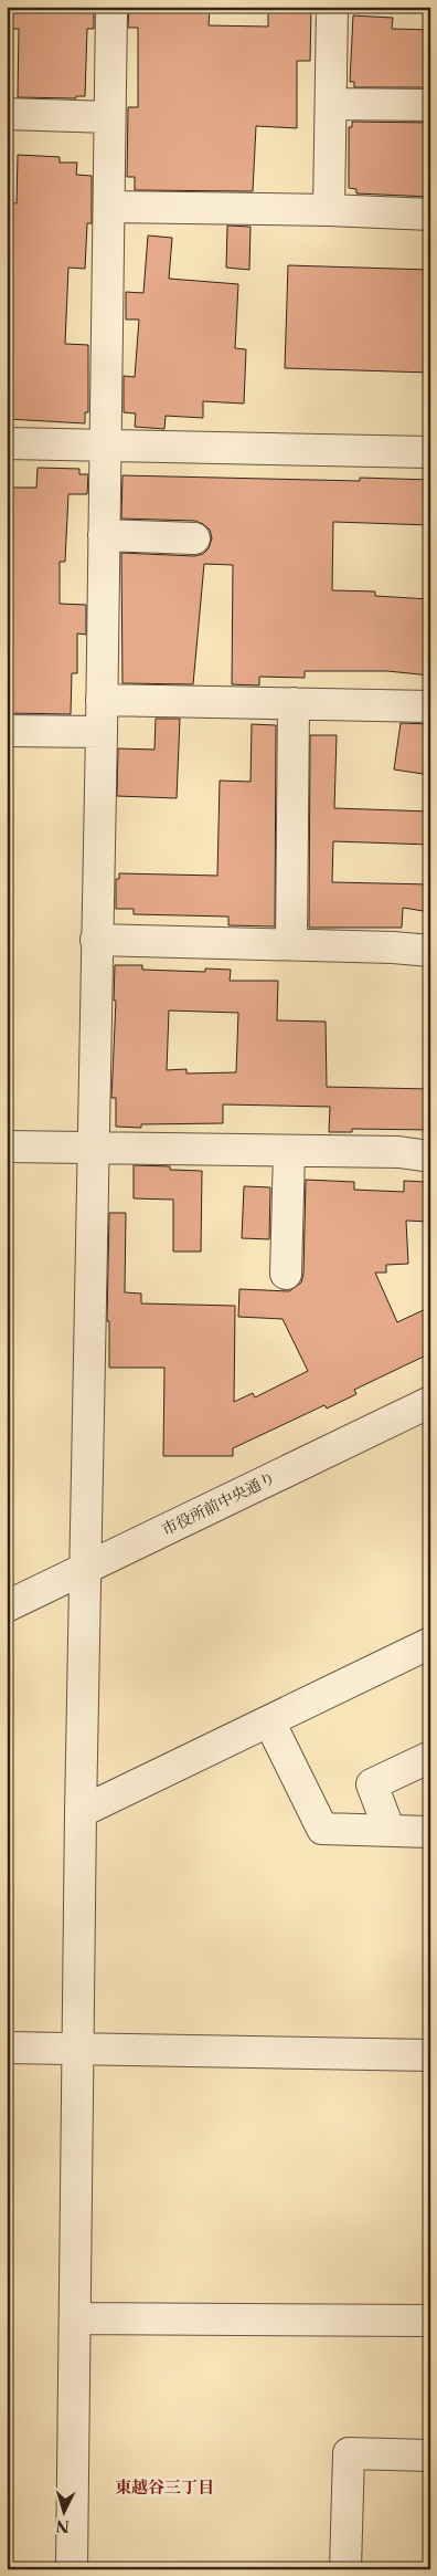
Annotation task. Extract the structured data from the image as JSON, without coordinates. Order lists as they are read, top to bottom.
{
  "streets": {
    "street": ["市役所前中央通り"]
  },
  "districts": ["東越谷三丁目"],
  "north": "bottom"
}
